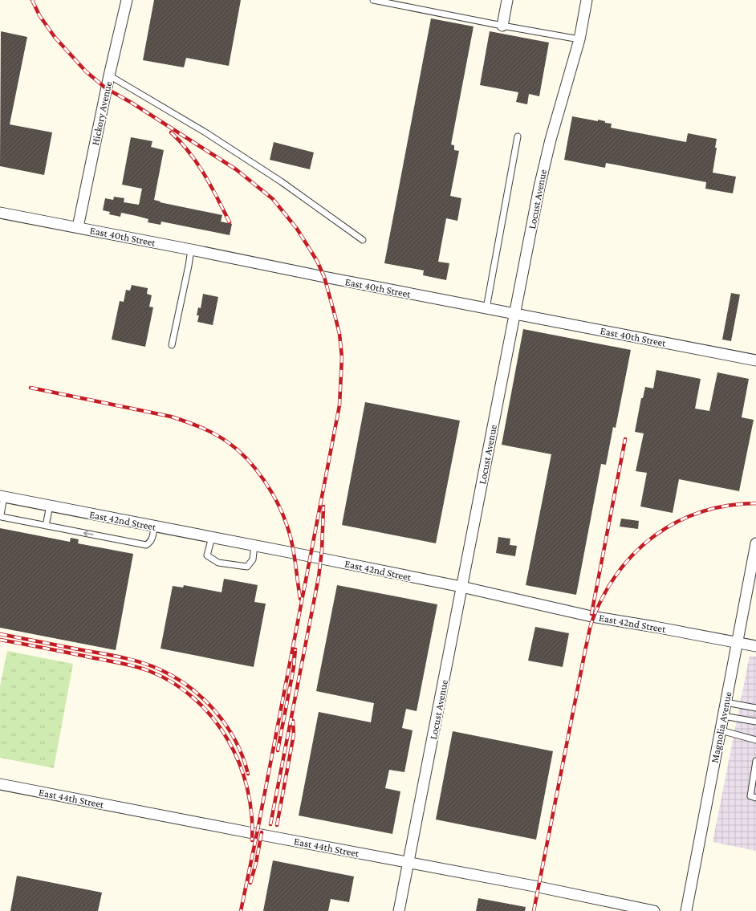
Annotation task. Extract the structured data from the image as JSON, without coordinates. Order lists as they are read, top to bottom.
{
  "streets": {
    "street": [
      "Hickory Avenue",
      "Locust Avenue",
      "East 40th Street",
      "East 42nd Street",
      "Magnolia Avenue",
      "East 44th Street"
    ]
  },
  "crossings": [
    ["Hickory Avenue", "East 40th Street"],
    ["Locust Avenue", "East 40th Street"],
    ["Locust Avenue", "East 42nd Street"],
    ["Locust Avenue", "East 44th Street"],
    ["East 42nd Street", "Magnolia Avenue"]
  ]
}
